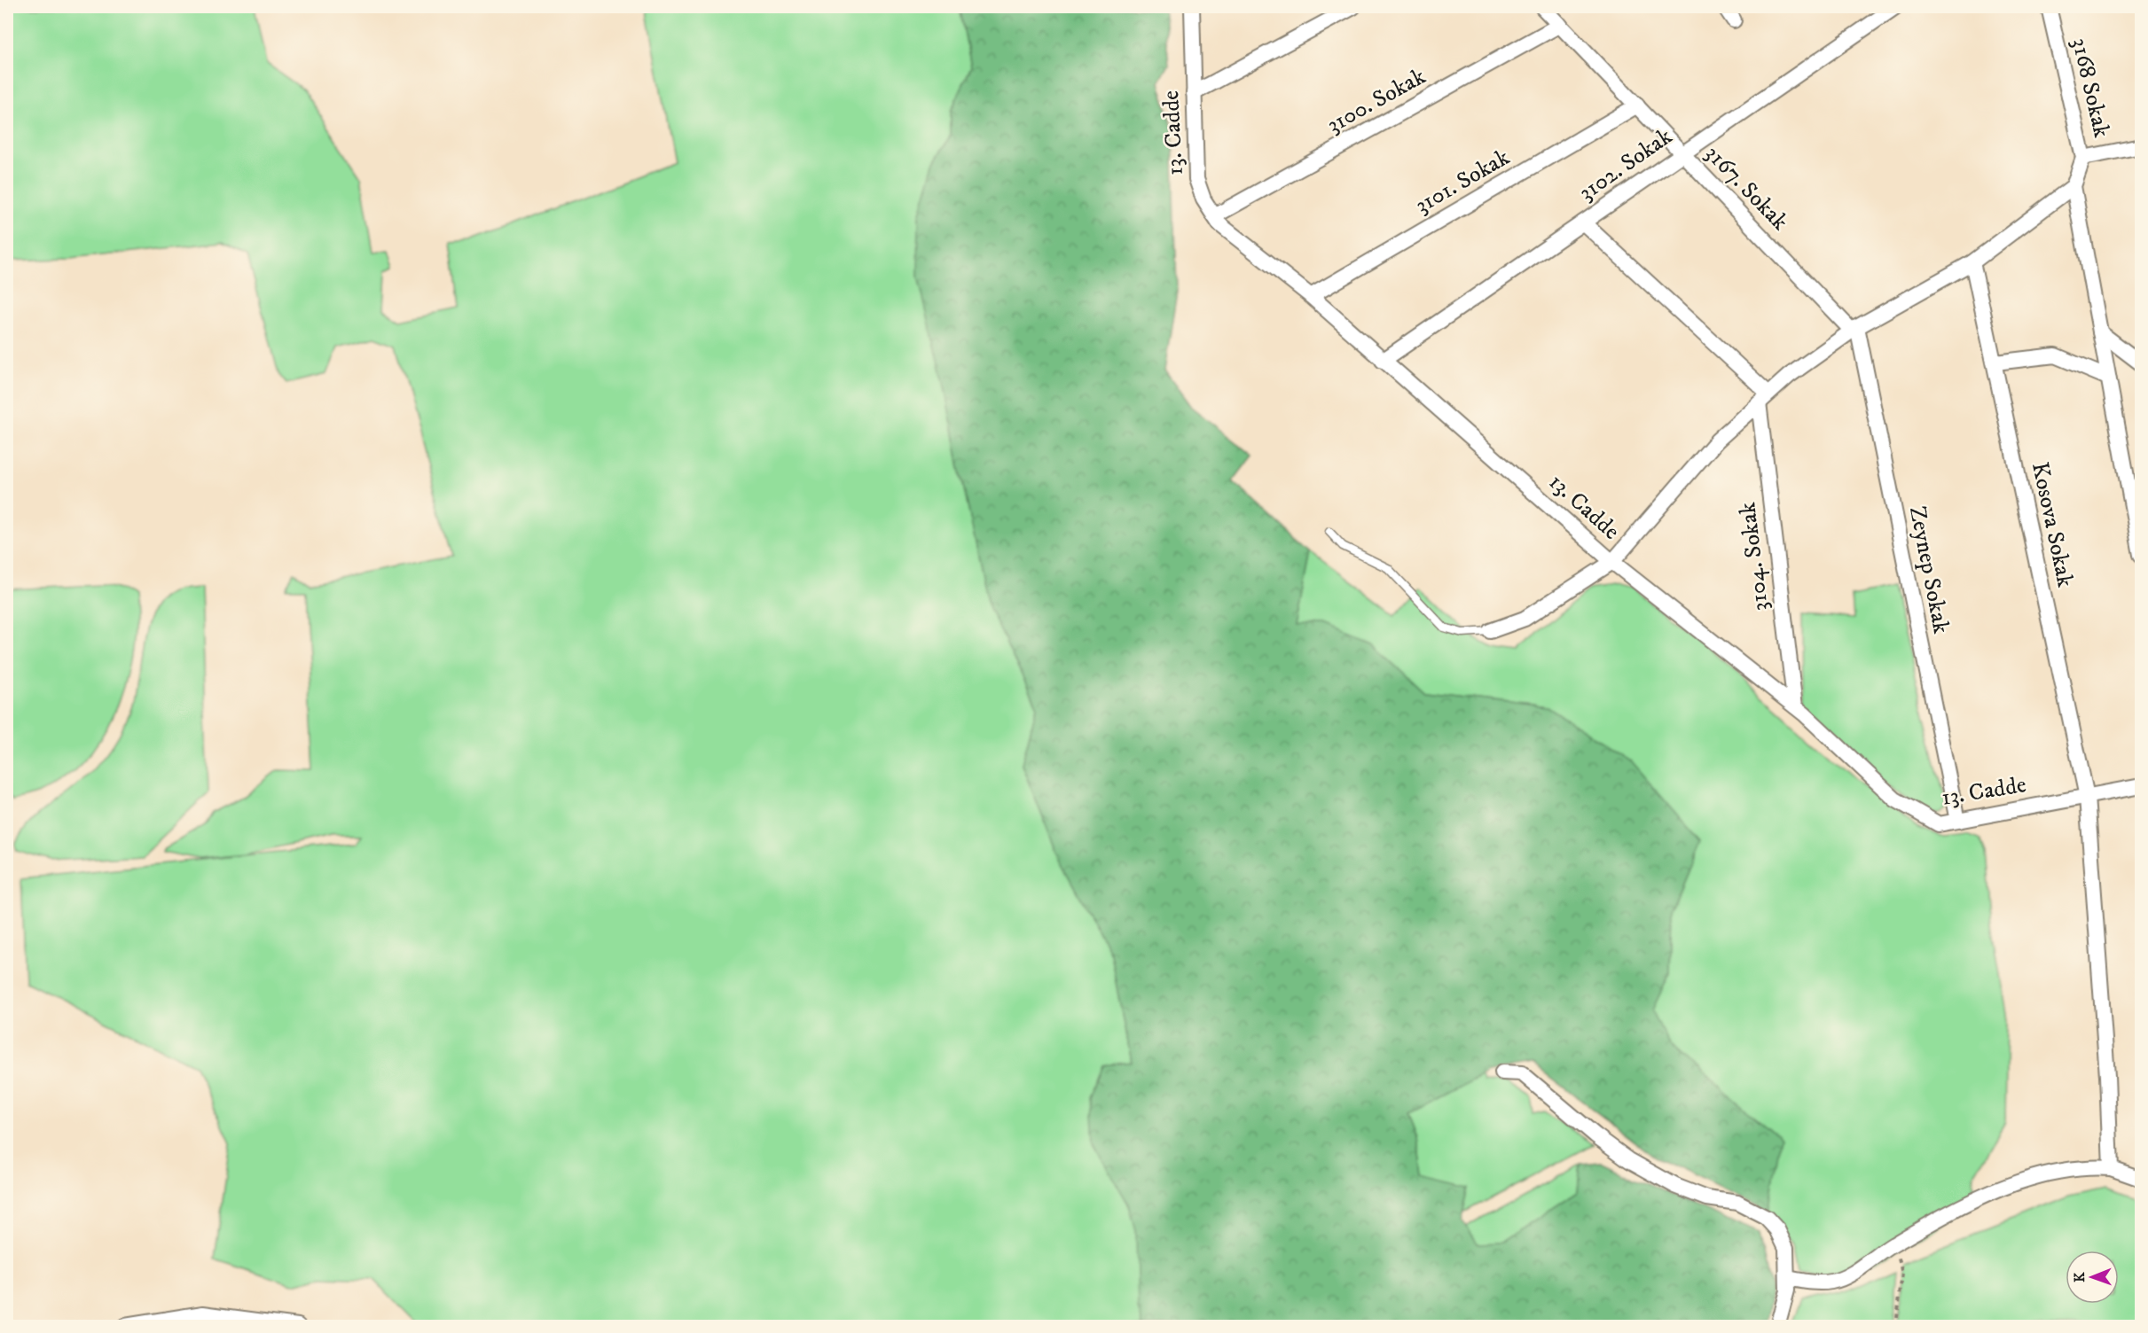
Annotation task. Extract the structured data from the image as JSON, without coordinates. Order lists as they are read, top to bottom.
{
  "streets": {
    "street": [
      "3168 Sokak",
      "3100. Sokak",
      "13. Cadde",
      "3102. Sokak",
      "3101. Sokak",
      "3167. Sokak",
      "Kosova Sokak",
      "3104. Sokak",
      "Zeynep Sokak"
    ]
  },
  "crossings": [
    ["3100. Sokak", "13. Cadde"],
    ["3100. Sokak", "3167. Sokak"],
    ["13. Cadde", "3102. Sokak"],
    ["13. Cadde", "3101. Sokak"],
    ["13. Cadde", "Kosova Sokak"],
    ["13. Cadde", "3104. Sokak"],
    ["13. Cadde", "Zeynep Sokak"],
    ["3102. Sokak", "3167. Sokak"],
    ["3101. Sokak", "3167. Sokak"],
    ["3167. Sokak", "Zeynep Sokak"]
  ],
  "north": "left"
}
